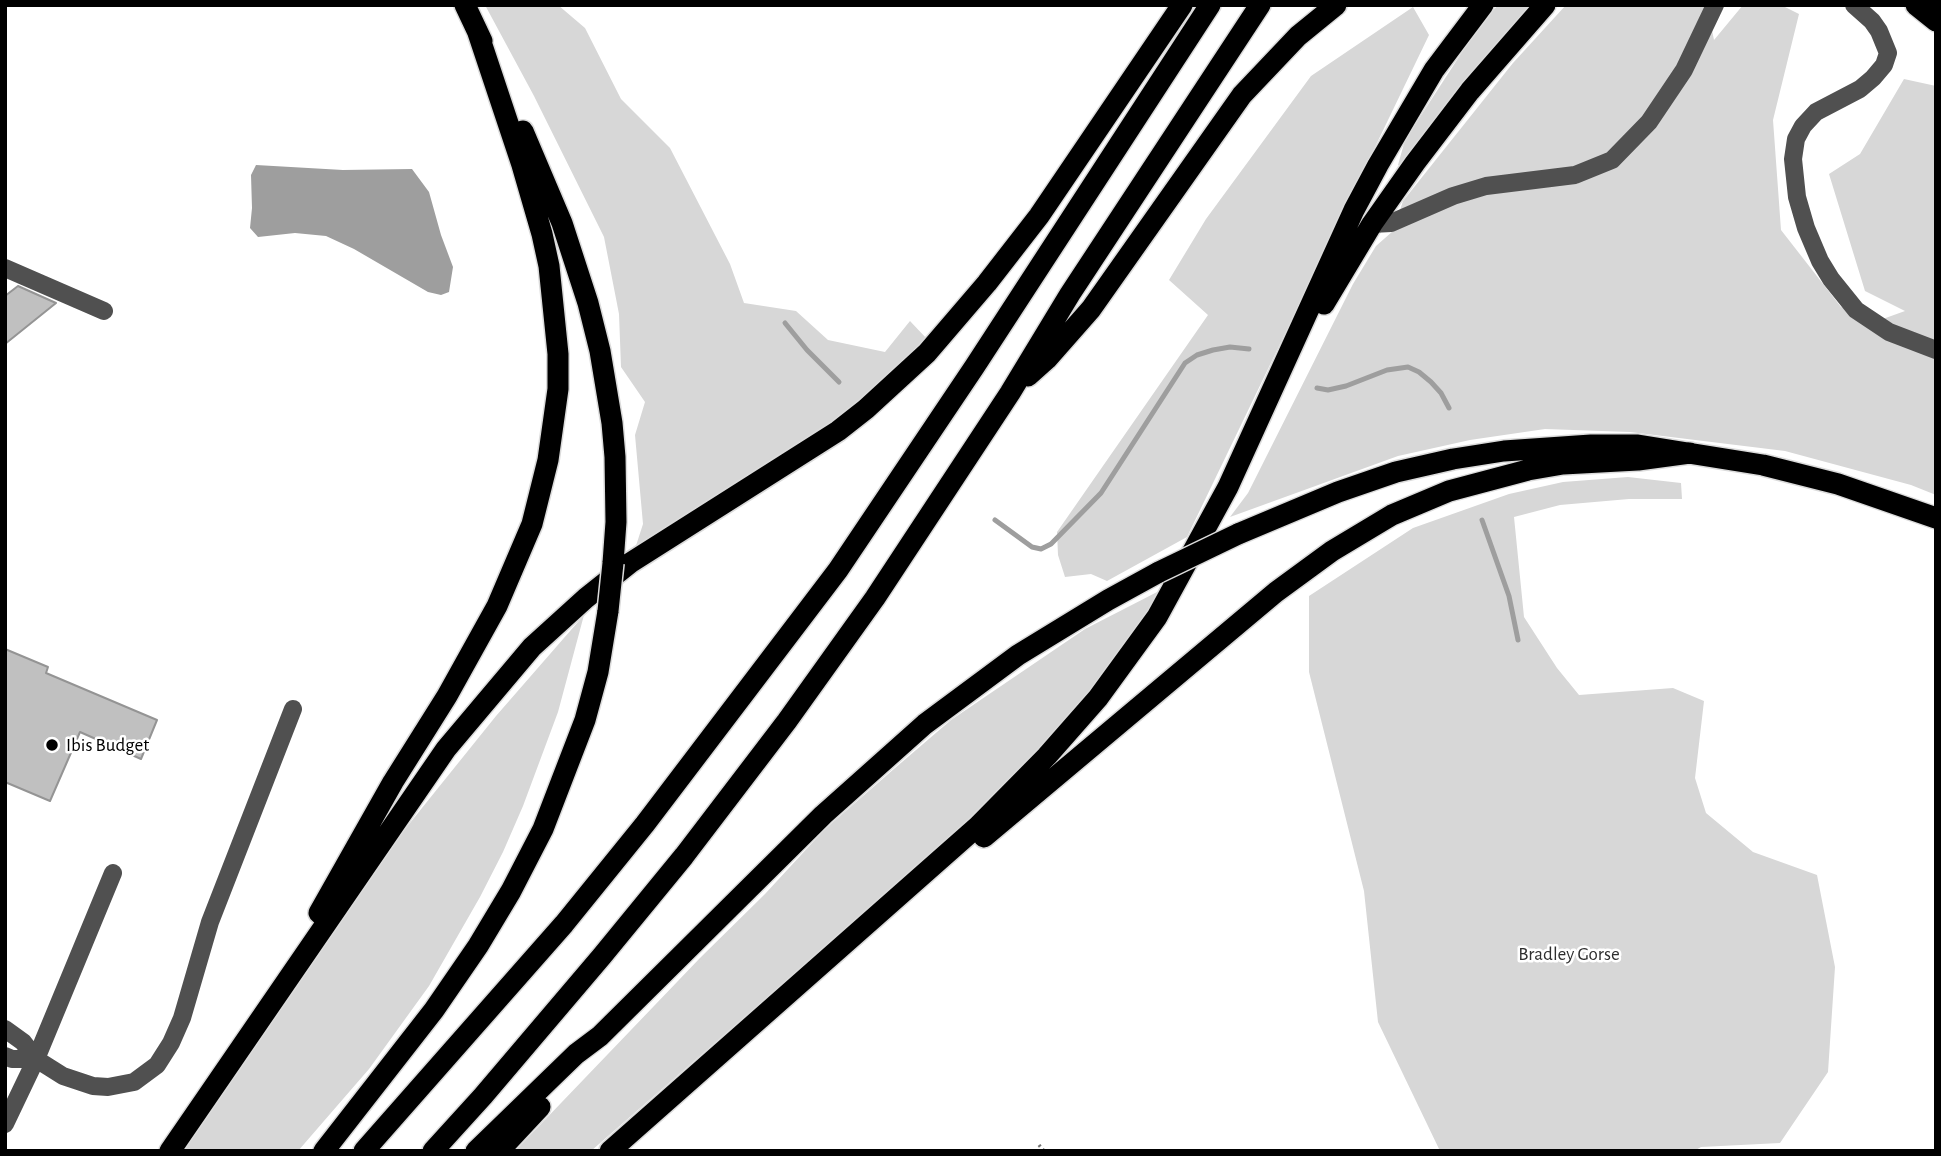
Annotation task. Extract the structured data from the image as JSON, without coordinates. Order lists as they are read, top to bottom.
{
  "parks": ["Bradley Gorse"],
  "places": ["Ibis Budget"]
}
